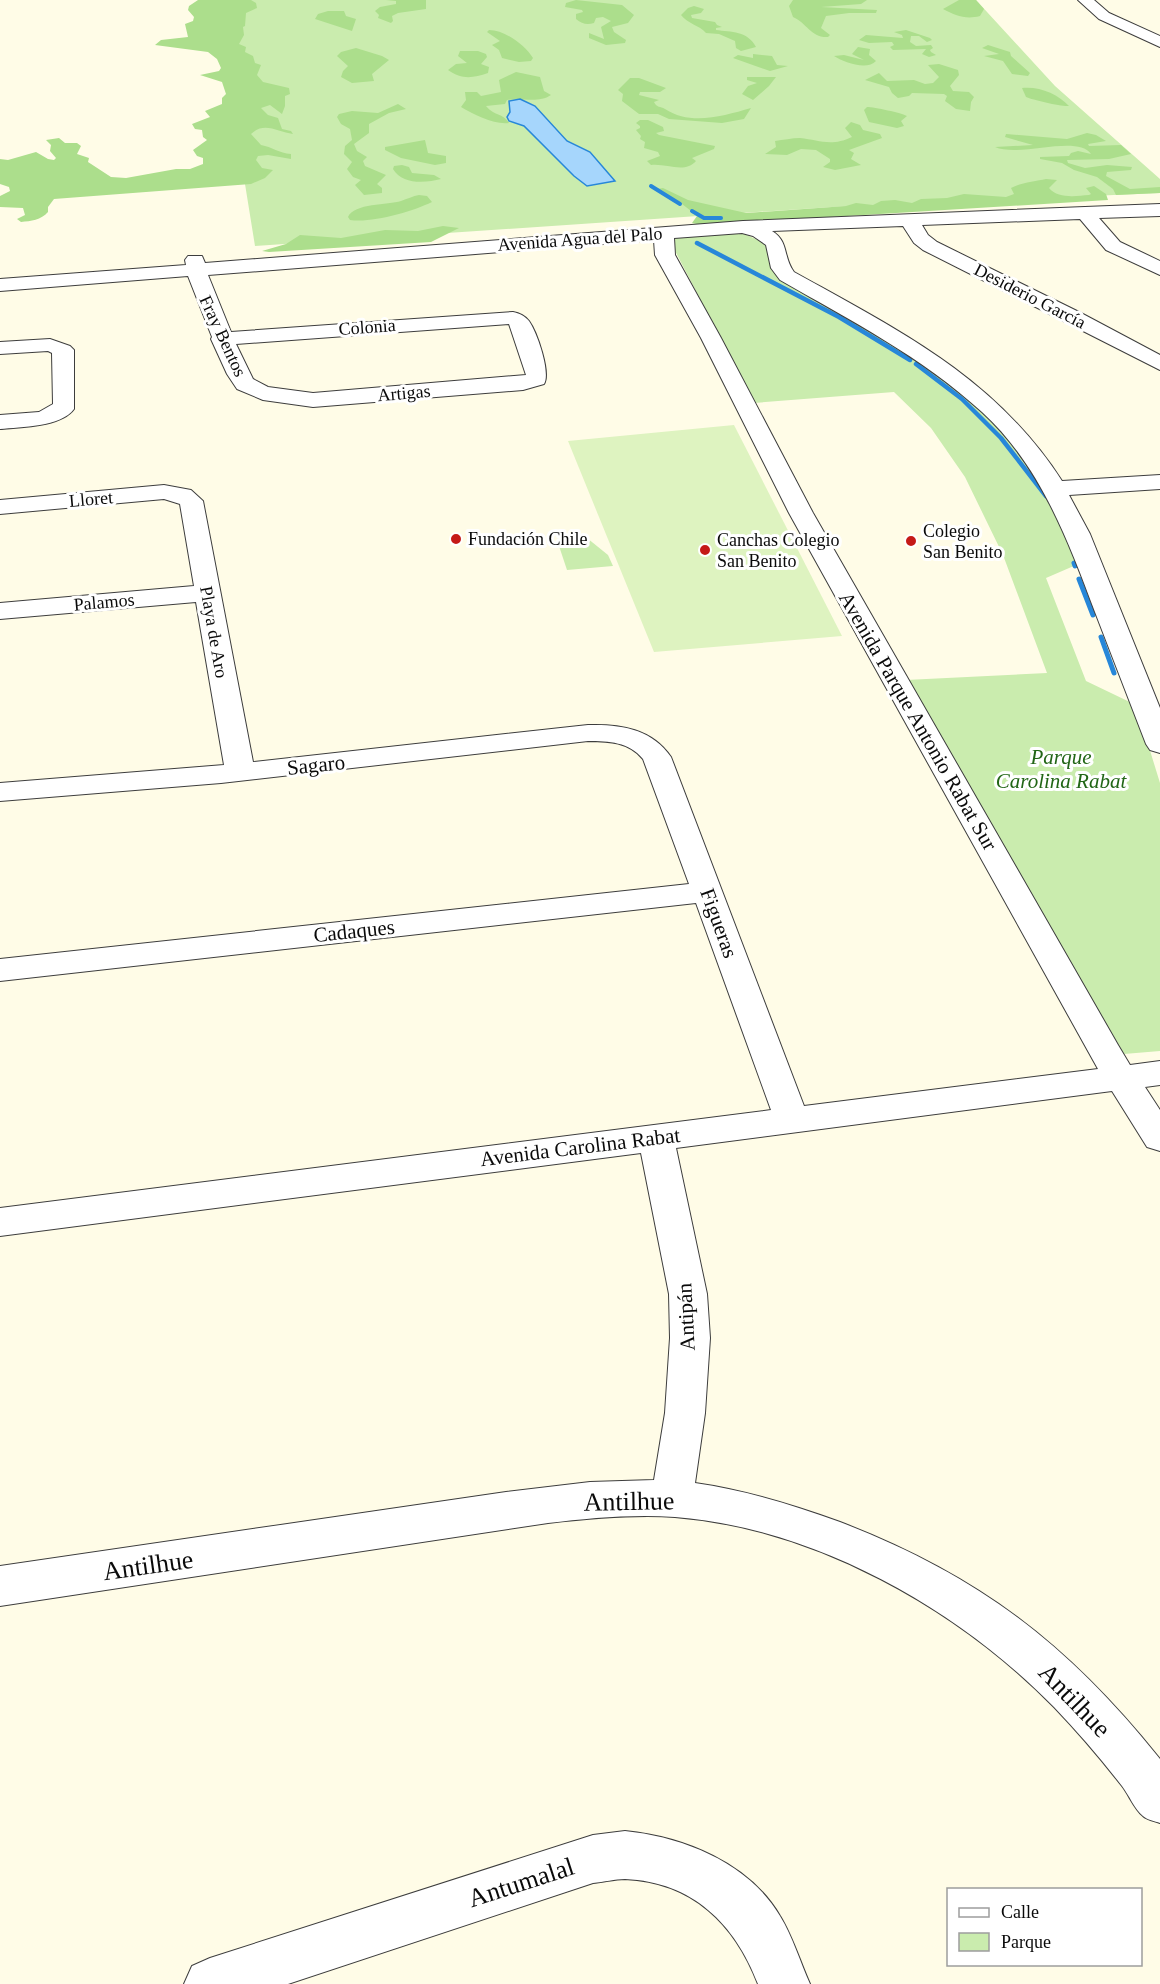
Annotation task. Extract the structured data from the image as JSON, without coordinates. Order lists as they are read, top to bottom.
{
  "streets": {
    "street": [
      "Avenida Agua del Palo",
      "Desiderio García",
      "Colonia",
      "Fray Bentos",
      "Artigas",
      "Lloret",
      "Palamos",
      "Playa de Aro",
      "Avenida Parque Antonio Rabat Sur",
      "Sagaro",
      "Figueras",
      "Cadaques",
      "Avenida Carolina Rabat",
      "Antipán",
      "Antilhue",
      "Antumalal"
    ]
  },
  "crossings": [
    ["Avenida Agua del Palo", "Desiderio García"],
    ["Avenida Agua del Palo", "Fray Bentos"],
    ["Avenida Agua del Palo", "Avenida Parque Antonio Rabat Sur"],
    ["Colonia", "Fray Bentos"],
    ["Colonia", "Artigas"],
    ["Fray Bentos", "Artigas"],
    ["Lloret", "Playa de Aro"],
    ["Palamos", "Playa de Aro"],
    ["Playa de Aro", "Sagaro"],
    ["Avenida Parque Antonio Rabat Sur", "Avenida Carolina Rabat"],
    ["Sagaro", "Figueras"],
    ["Figueras", "Cadaques"],
    ["Figueras", "Avenida Carolina Rabat"],
    ["Avenida Carolina Rabat", "Antipán"],
    ["Antipán", "Antilhue"]
  ],
  "parks": ["Parque Carolina Rabat"],
  "places": ["Fundación Chile", "Colegio San Benito", "Canchas Colegio San Benito"],
  "legend": ["Calle", "Parque"]
}
